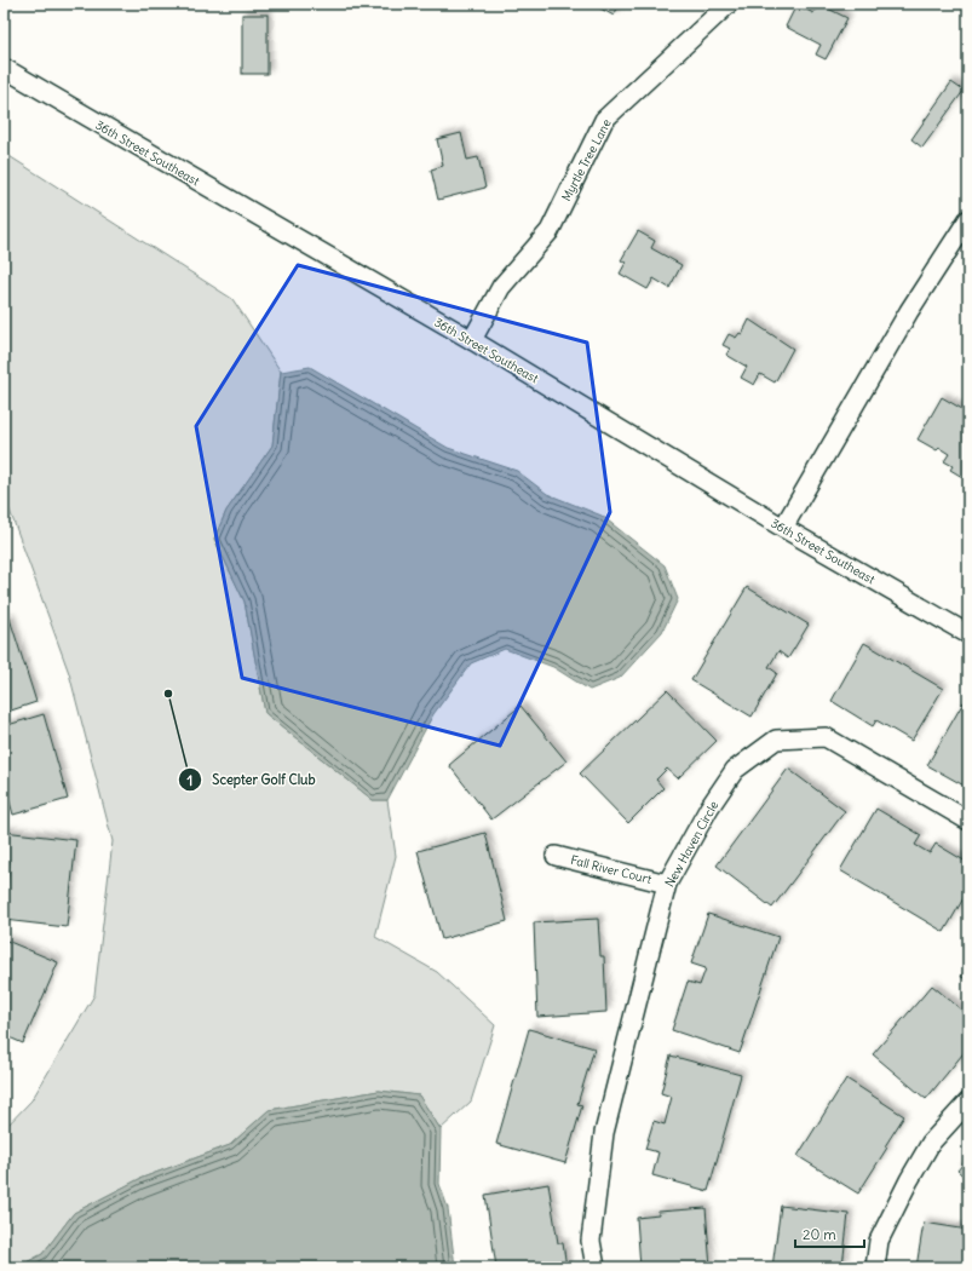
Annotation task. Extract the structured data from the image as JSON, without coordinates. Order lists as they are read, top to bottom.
{
  "streets": {
    "street": [
      "36th Street Southeast",
      "Myrtle Tree Lane",
      "New Haven Circle",
      "Fall River Court"
    ]
  },
  "crossings": [
    ["36th Street Southeast", "Myrtle Tree Lane"],
    ["New Haven Circle", "Fall River Court"]
  ],
  "places": ["Scepter Golf Club"],
  "scale_bar": "20 m"
}
